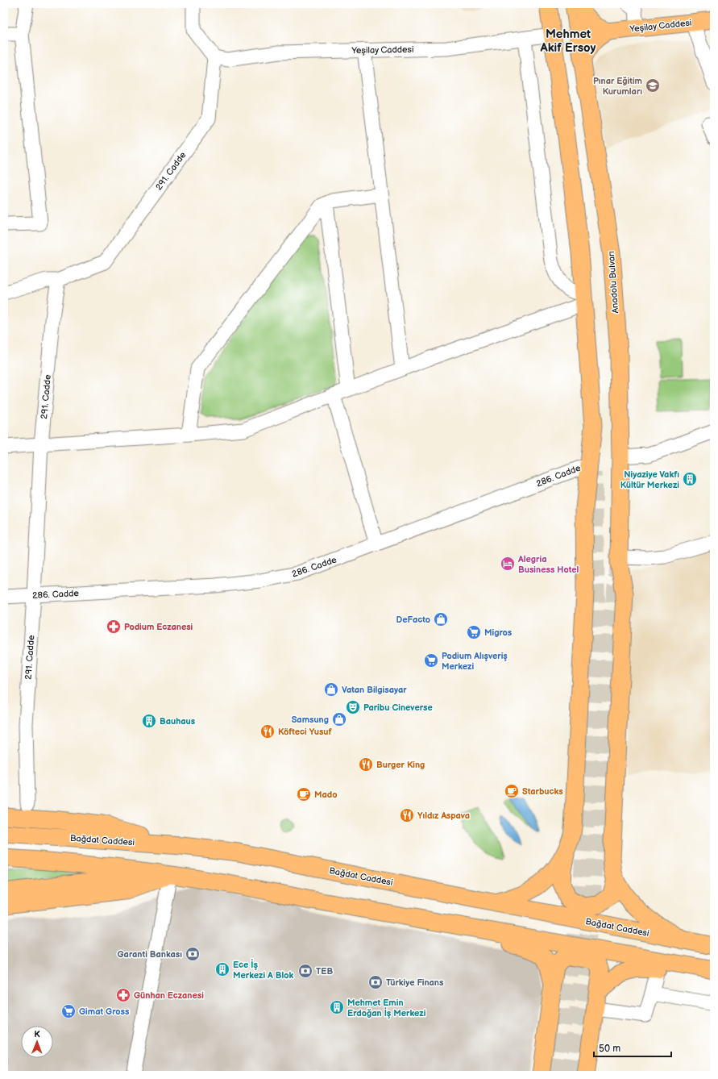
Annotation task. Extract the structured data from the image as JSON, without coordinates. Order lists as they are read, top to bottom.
{
  "streets": {
    "main road": ["Yeşilay Caddesi", "Anadolu Bulvarı", "Bağdat Caddesi"],
    "street": ["291. Cadde", "286. Cadde"]
  },
  "crossings": [
    ["Yeşilay Caddesi", "291. Cadde"],
    ["Yeşilay Caddesi", "Anadolu Bulvarı"],
    ["291. Cadde", "286. Cadde"]
  ],
  "districts": ["Mehmet Akif Ersoy"],
  "places": {
    "school or university": ["Pınar Eğitim Kurumları"],
    "building": [
      "Niyaziye Vakfı Kültür Merkezi",
      "Bauhaus",
      "Ece İş Merkezi A Blok",
      "Mehmet Emin Erdoğan İş Merkezi"
    ],
    "hotel": ["Alegria Business Hotel"],
    "shop": ["DeFacto", "Vatan Bilgisayar", "Samsung"],
    "pharmacy": ["Podium Eczanesi", "Günhan Eczanesi"],
    "supermarket": ["Migros", "Podium Alışveriş Merkezi", "Gimat Gross"],
    "theatre": ["Paribu Cineverse"],
    "restaurant": ["Köfteci Yusuf", "Burger King", "Yıldız Aspava"],
    "cafe": ["Starbucks", "Mado"],
    "bank": ["Garanti Bankası", "TEB", "Türkiye Finans"]
  },
  "scale_bar": "50 m",
  "north": "top"
}
